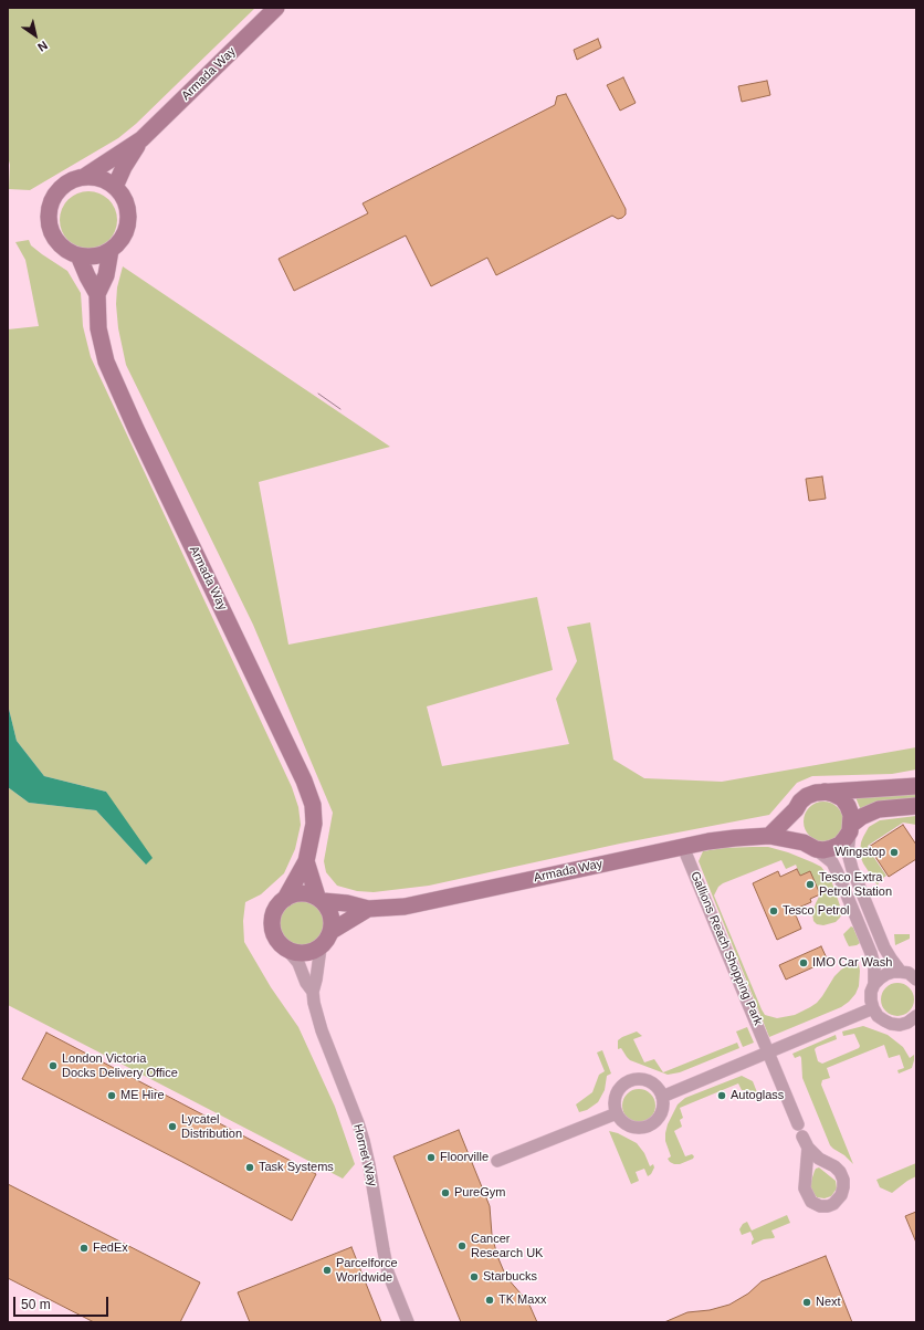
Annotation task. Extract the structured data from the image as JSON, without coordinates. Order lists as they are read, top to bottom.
{
  "streets": {
    "street": ["Armada Way", "Gallions Reach Shopping Park", "Hornet Way"]
  },
  "crossings": [
    ["Armada Way", "Gallions Reach Shopping Park"],
    ["Armada Way", "Hornet Way"]
  ],
  "places": [
    "Wingstop",
    "Tesco Extra Petrol Station",
    "Tesco Petrol",
    "IMO Car Wash",
    "London Victoria Docks Delivery Office",
    "ME Hire",
    "Autoglass",
    "Lycatel Distribution",
    "Floorville",
    "Task Systems",
    "PureGym",
    "Cancer Research UK",
    "FedEx",
    "Parcelforce Worldwide",
    "Starbucks",
    "TK Maxx",
    "Next"
  ],
  "scale_bar": "50 m",
  "north": "bottom right"
}
